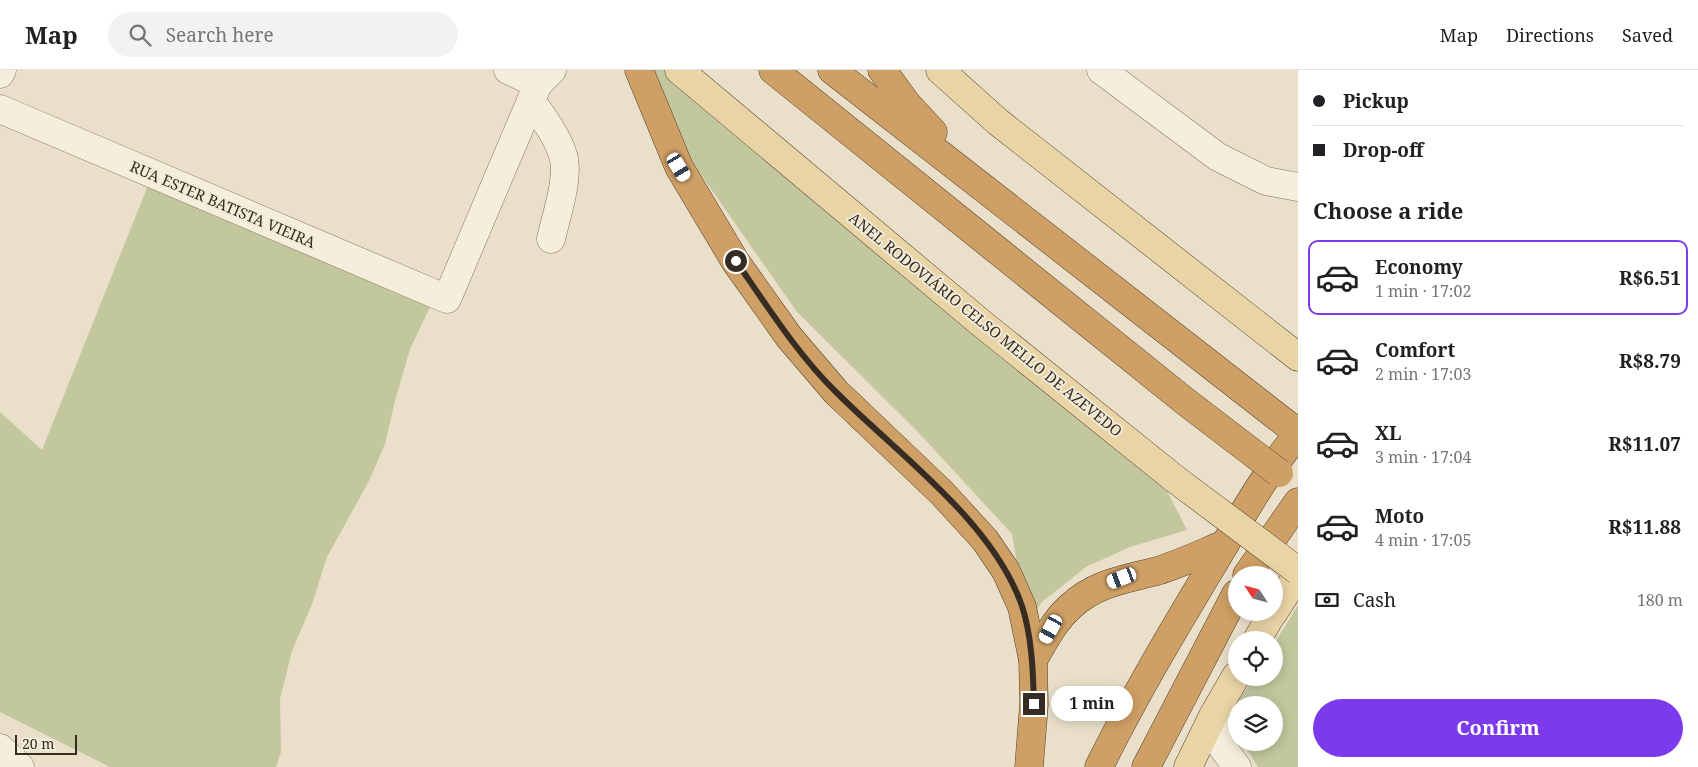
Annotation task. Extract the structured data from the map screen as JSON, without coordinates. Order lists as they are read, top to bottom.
{
  "streets": {
    "main road": ["ANEL RODOVIÁRIO CELSO MELLO DE AZEVEDO"],
    "street": ["RUA ESTER BATISTA VIEIRA"]
  },
  "scale_bar": "20 m",
  "north": "top left",
  "page": {
    "header": "Map",
    "search": "Search here",
    "nav": ["Map", "Directions", "Saved"],
    "banner": ["Pickup", "Drop-off"],
    "heading": "Choose a ride",
    "list": [
      {
        "name": "Economy",
        "note": "1 min · 17:02",
        "value": "R$6.51"
      },
      {
        "name": "Comfort",
        "note": "2 min · 17:03",
        "value": "R$8.79"
      },
      {
        "name": "XL",
        "note": "3 min · 17:04",
        "value": "R$11.07"
      },
      {
        "name": "Moto",
        "note": "4 min · 17:05",
        "value": "R$11.88"
      }
    ],
    "pay": ["Cash", "180 m"],
    "bubble": "1 min",
    "buttons": "Confirm",
    "scale": "20 m"
  }
}
